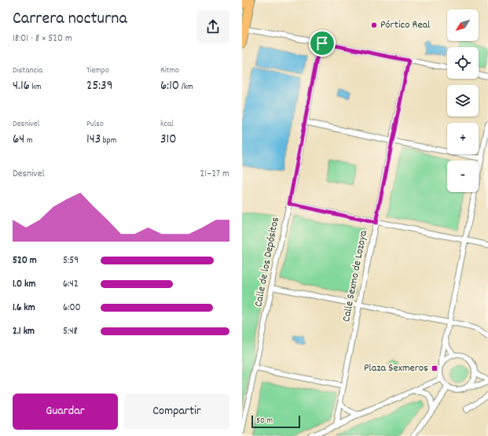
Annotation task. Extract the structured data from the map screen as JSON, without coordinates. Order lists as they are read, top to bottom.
{
  "streets": {
    "street": ["Calle de los Depósitos", "Calle Sexmo de Lozoya"]
  },
  "places": {
    "other": ["Pórtico Real"],
    "transit": ["Plaza Sexmeros"]
  },
  "scale_bar": "50 m",
  "north": "bottom left",
  "page": {
    "heading": ["Carrera nocturna", "18:01 · 8 × 520 m"],
    "map_buttons": ["+", "−"],
    "stats": [
      ["Distancia", "4.16 km"],
      ["Tiempo", "25:39"],
      ["Ritmo", "6:10 /km"],
      ["Desnivel", "64 m"],
      ["Pulso", "143 bpm"],
      ["kcal", "310"]
    ],
    "chart": ["Desnivel", "21–27 m"],
    "list": [
      {
        "name": "520 m",
        "note": "5:59"
      },
      {
        "name": "1.0 km",
        "note": "6:42"
      },
      {
        "name": "1.6 km",
        "note": "6:00"
      },
      {
        "name": "2.1 km",
        "note": "5:48"
      }
    ],
    "buttons": ["Guardar", "Compartir"],
    "scale": "50 m"
  }
}
